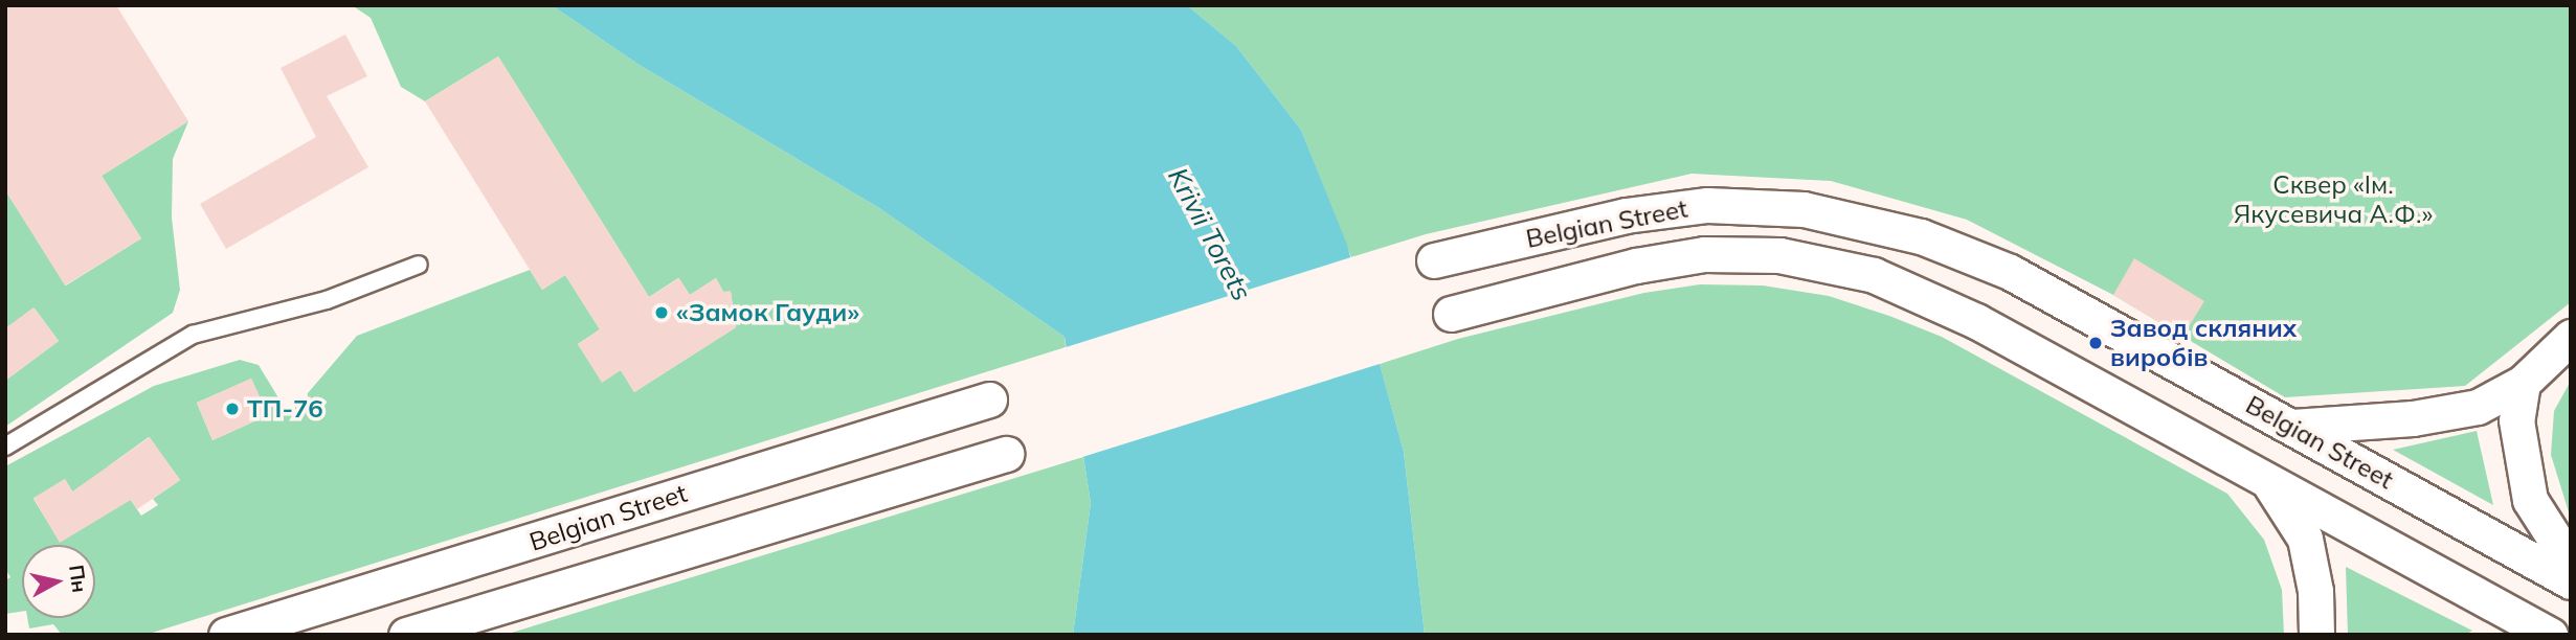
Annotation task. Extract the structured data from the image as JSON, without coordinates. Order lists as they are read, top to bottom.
{
  "streets": {
    "street": ["Belgian Street"]
  },
  "water": ["Krivii Torets"],
  "parks": ["Сквер «Ім. Якусевича А.Ф.»"],
  "places": ["«Замок Гауди»", "Завод скляних виробів", "ТП-76"],
  "north": "right"
}
